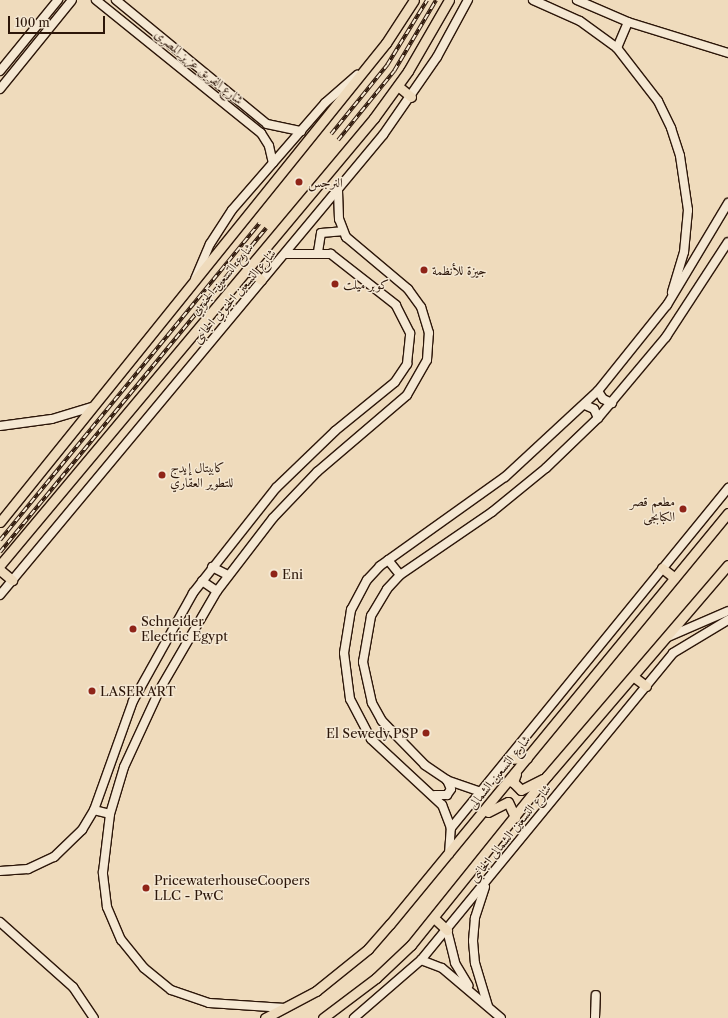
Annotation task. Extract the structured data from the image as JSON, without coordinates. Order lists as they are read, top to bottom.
{
  "streets": {
    "main road": ["شارع التسعين الجنوبي", "شارع التسعين الشمالى"],
    "street": ["شارع الفريق عزيز المصرى", "شارع التسعين الجنوبي الجانبى", "شارع التسعين الشمالى الجانبى"]
  },
  "places": [
    "النرجس",
    "جيزة للأنظمة",
    "كوبر ميلت",
    "كابيتال إيدج للتطوير العقاري",
    "مطعم قصر الكبابجى",
    "Eni",
    "Schneider Electric Egypt",
    "LASER ART",
    "El Sewedy PSP",
    "PricewaterhouseCoopers LLC - PwC"
  ],
  "scale_bar": "100 m"
}
